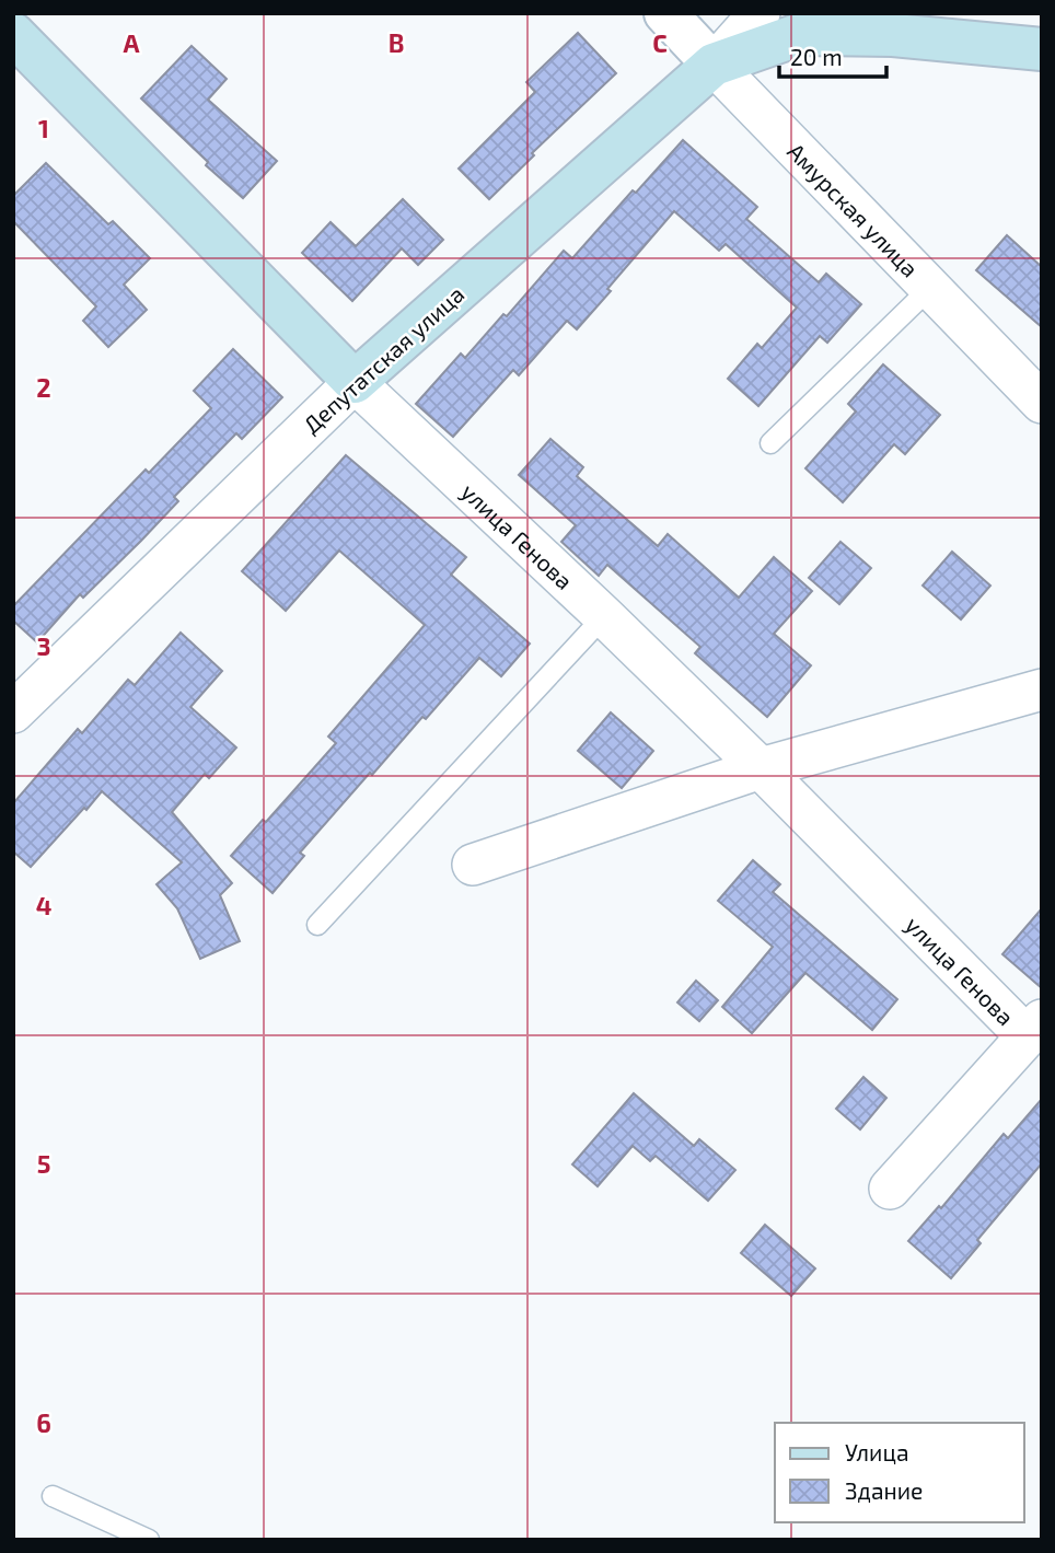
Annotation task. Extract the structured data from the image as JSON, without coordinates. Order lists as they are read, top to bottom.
{
  "streets": {
    "main road": ["Депутатская улица", "улица Генова"],
    "street": ["Амурская улица"]
  },
  "crossings": [
    ["Амурская улица", "Депутатская улица"],
    ["Депутатская улица", "улица Генова"]
  ],
  "legend": ["Улица", "Здание"],
  "scale_bar": "20 m",
  "grid": {
    "columns": ["A", "B", "C"],
    "rows": [
      "1",
      "2",
      "3",
      "4",
      "5",
      "6"
    ]
  }
}
